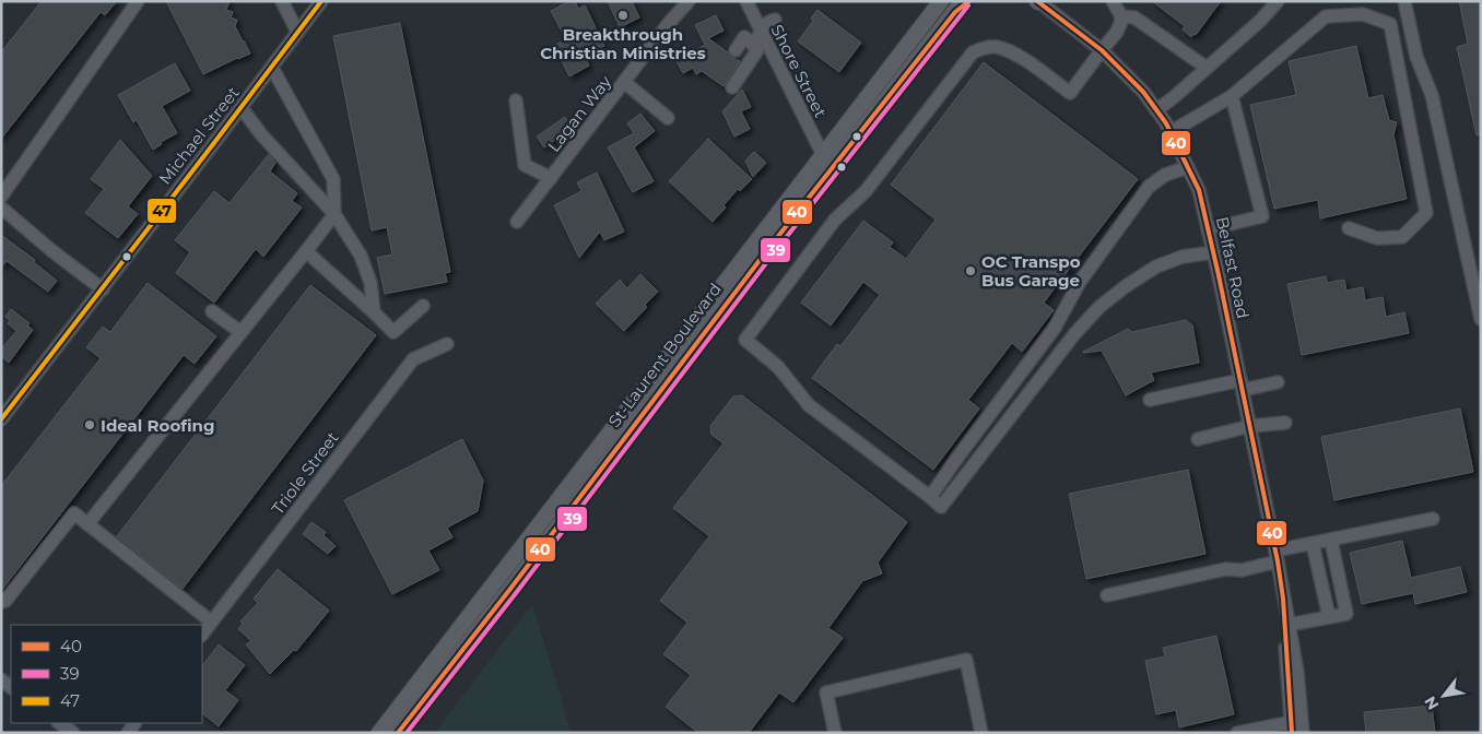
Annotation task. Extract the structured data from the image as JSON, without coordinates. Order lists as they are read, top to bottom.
{
  "streets": {
    "main road": ["St-Laurent Boulevard"],
    "street": [
      "Shore Street",
      "Lagan Way",
      "Michael Street",
      "Belfast Road",
      "Triole Street"
    ]
  },
  "crossings": [
    ["Shore Street", "St-Laurent Boulevard"]
  ],
  "places": ["Breakthrough Christian Ministries", "OC Transpo Bus Garage", "Ideal Roofing"],
  "lines": ["transit line 40", "transit line 47", "transit line 39"],
  "legend": ["40", "39", "47"],
  "north": "bottom left"
}
